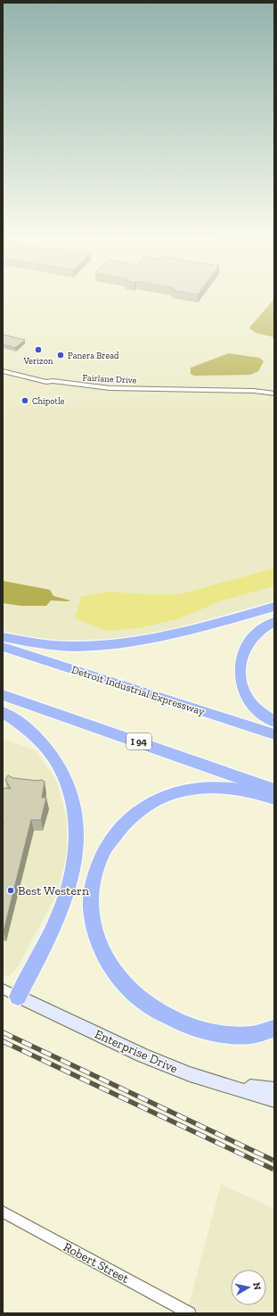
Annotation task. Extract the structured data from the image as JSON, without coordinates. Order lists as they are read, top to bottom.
{
  "streets": {
    "highway": ["Detroit Industrial Expressway", "I 94"],
    "main road": ["Enterprise Drive"],
    "street": ["Fairlane Drive", "Robert Street"]
  },
  "places": [
    "Verizon",
    "Panera Bread",
    "Chipotle",
    "Best Western"
  ],
  "north": "right"
}
